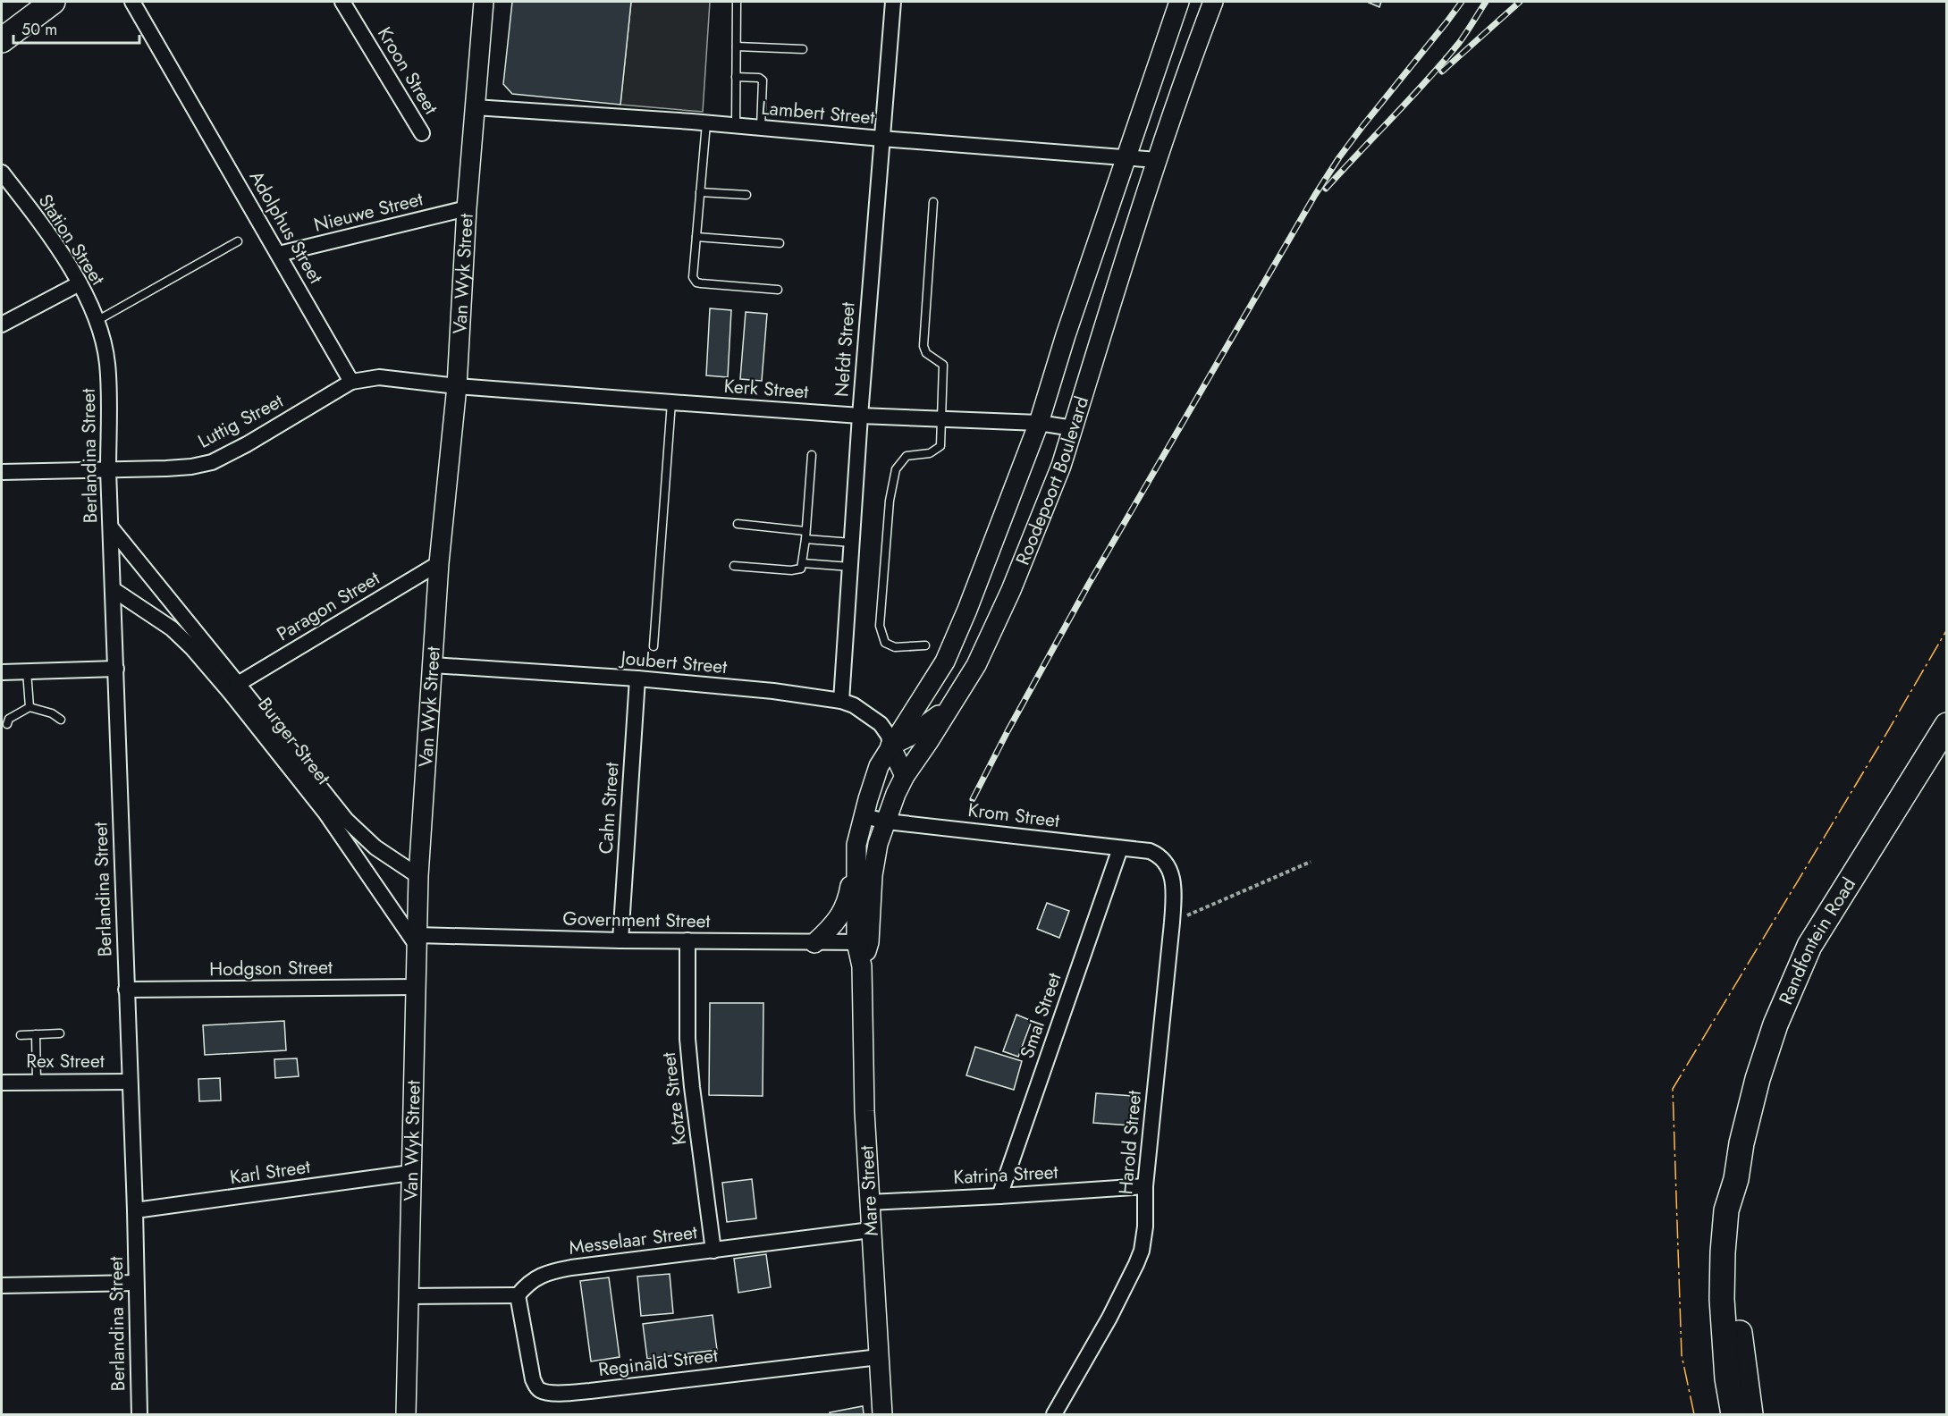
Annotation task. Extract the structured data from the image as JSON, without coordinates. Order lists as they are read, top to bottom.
{
  "streets": {
    "main road": ["Randfontein Road"],
    "street": [
      "Kroon Street",
      "Lambert Street",
      "Nieuwe Street",
      "Adolphus Street",
      "Station Street",
      "Van Wyk Street",
      "Nefdt Street",
      "Kerk Street",
      "Luttig Street",
      "Berlandina Street",
      "Roodepoort Boulevard",
      "Paragon Street",
      "Joubert Street",
      "Burger Street",
      "Cahn Street",
      "Krom Street",
      "Government Street",
      "Hodgson Street",
      "Smal Street",
      "Rex Street",
      "Kotze Street",
      "Harold Street",
      "Karl Street",
      "Katrina Street",
      "Mare Street",
      "Messelaar Street",
      "Reginald Street"
    ]
  },
  "crossings": [
    ["Lambert Street", "Van Wyk Street"],
    ["Lambert Street", "Nefdt Street"],
    ["Lambert Street", "Roodepoort Boulevard"],
    ["Nieuwe Street", "Adolphus Street"],
    ["Nieuwe Street", "Van Wyk Street"],
    ["Adolphus Street", "Luttig Street"],
    ["Station Street", "Berlandina Street"],
    ["Van Wyk Street", "Kerk Street"],
    ["Van Wyk Street", "Paragon Street"],
    ["Van Wyk Street", "Joubert Street"],
    ["Van Wyk Street", "Burger Street"],
    ["Van Wyk Street", "Government Street"],
    ["Van Wyk Street", "Hodgson Street"],
    ["Van Wyk Street", "Karl Street"],
    ["Nefdt Street", "Kerk Street"],
    ["Nefdt Street", "Joubert Street"],
    ["Kerk Street", "Roodepoort Boulevard"],
    ["Luttig Street", "Berlandina Street"],
    ["Berlandina Street", "Burger Street"],
    ["Berlandina Street", "Hodgson Street"],
    ["Berlandina Street", "Rex Street"],
    ["Berlandina Street", "Karl Street"],
    ["Roodepoort Boulevard", "Joubert Street"],
    ["Roodepoort Boulevard", "Krom Street"],
    ["Roodepoort Boulevard", "Government Street"],
    ["Roodepoort Boulevard", "Mare Street"],
    ["Paragon Street", "Burger Street"],
    ["Joubert Street", "Cahn Street"],
    ["Burger Street", "Government Street"],
    ["Cahn Street", "Government Street"],
    ["Krom Street", "Smal Street"],
    ["Krom Street", "Harold Street"],
    ["Government Street", "Kotze Street"],
    ["Government Street", "Mare Street"],
    ["Smal Street", "Katrina Street"],
    ["Kotze Street", "Messelaar Street"],
    ["Harold Street", "Katrina Street"],
    ["Katrina Street", "Mare Street"],
    ["Mare Street", "Messelaar Street"],
    ["Mare Street", "Reginald Street"],
    ["Messelaar Street", "Reginald Street"]
  ],
  "scale_bar": "50 m"
}
